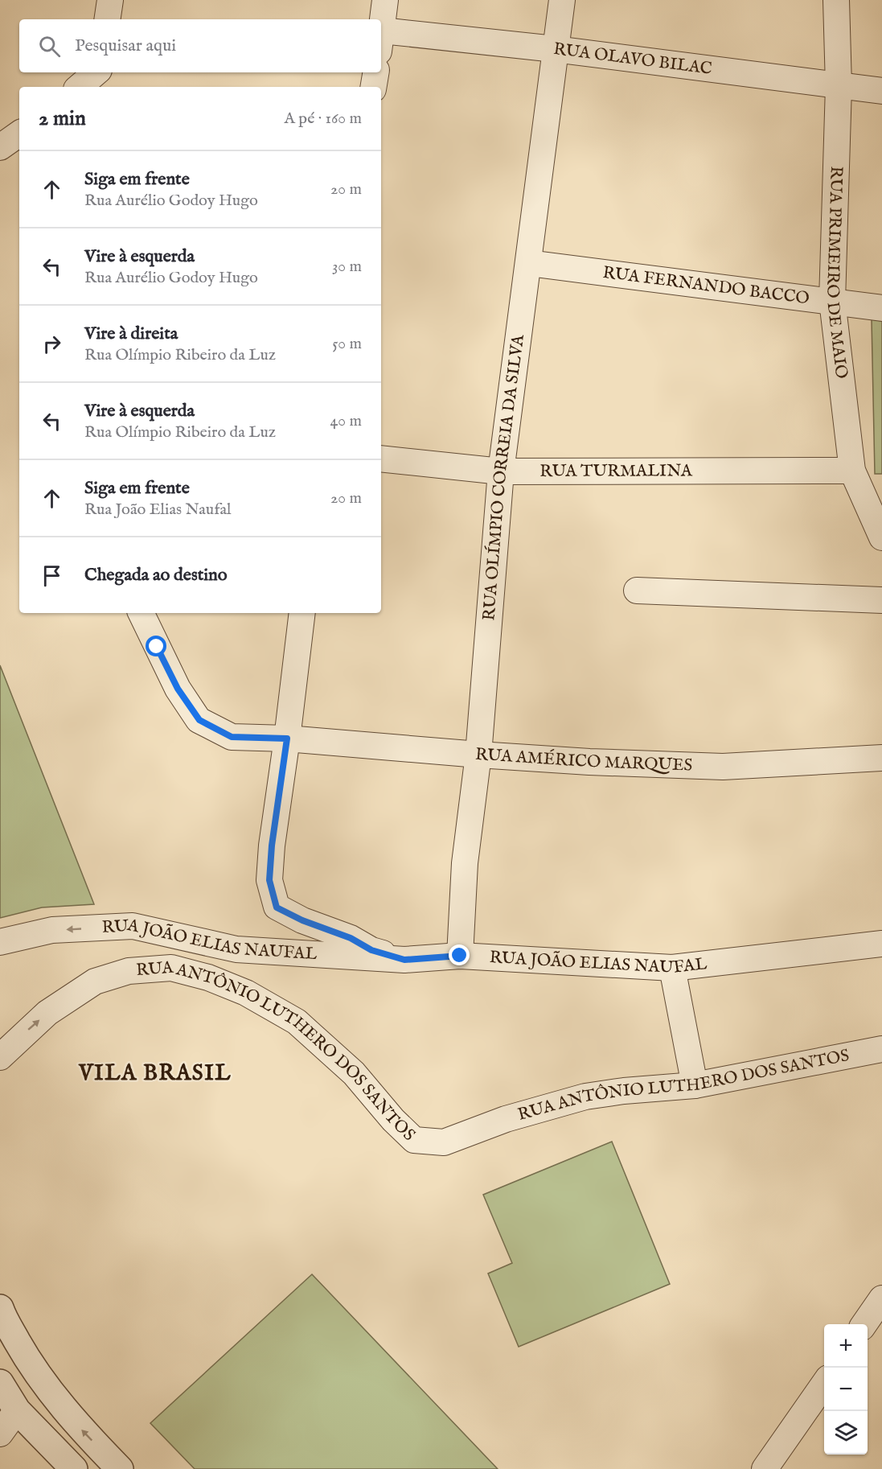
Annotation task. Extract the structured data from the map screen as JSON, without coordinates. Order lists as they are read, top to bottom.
{
  "streets": {
    "street": [
      "RUA OLAVO BILAC",
      "RUA PRIMEIRO DE MAIO",
      "RUA FERNANDO BACCO",
      "RUA TURMALINA",
      "RUA OLÍMPIO CORREIA DA SILVA",
      "RUA AMÉRICO MARQUES",
      "RUA JOÃO ELIAS NAUFAL",
      "RUA ANTÔNIO LUTHERO DOS SANTOS"
    ]
  },
  "crossings": [
    ["RUA OLAVO BILAC", "RUA PRIMEIRO DE MAIO"],
    ["RUA OLAVO BILAC", "RUA OLÍMPIO CORREIA DA SILVA"],
    ["RUA PRIMEIRO DE MAIO", "RUA FERNANDO BACCO"],
    ["RUA PRIMEIRO DE MAIO", "RUA TURMALINA"],
    ["RUA FERNANDO BACCO", "RUA OLÍMPIO CORREIA DA SILVA"],
    ["RUA TURMALINA", "RUA OLÍMPIO CORREIA DA SILVA"],
    ["RUA OLÍMPIO CORREIA DA SILVA", "RUA AMÉRICO MARQUES"],
    ["RUA OLÍMPIO CORREIA DA SILVA", "RUA JOÃO ELIAS NAUFAL"]
  ],
  "districts": ["VILA BRASIL"],
  "page": {
    "search": "Pesquisar aqui",
    "heading": ["2 min", "A pé · 160 m"],
    "list": [
      ["Siga em frente", "Rua Aurélio Godoy Hugo", "20 m"],
      ["Vire à esquerda", "Rua Aurélio Godoy Hugo", "30 m"],
      ["Vire à direita", "Rua Olímpio Ribeiro da Luz", "50 m"],
      ["Vire à esquerda", "Rua Olímpio Ribeiro da Luz", "40 m"],
      ["Siga em frente", "Rua João Elias Naufal", "20 m"],
      "Chegada ao destino"
    ],
    "map_buttons": ["+", "−"]
  }
}
